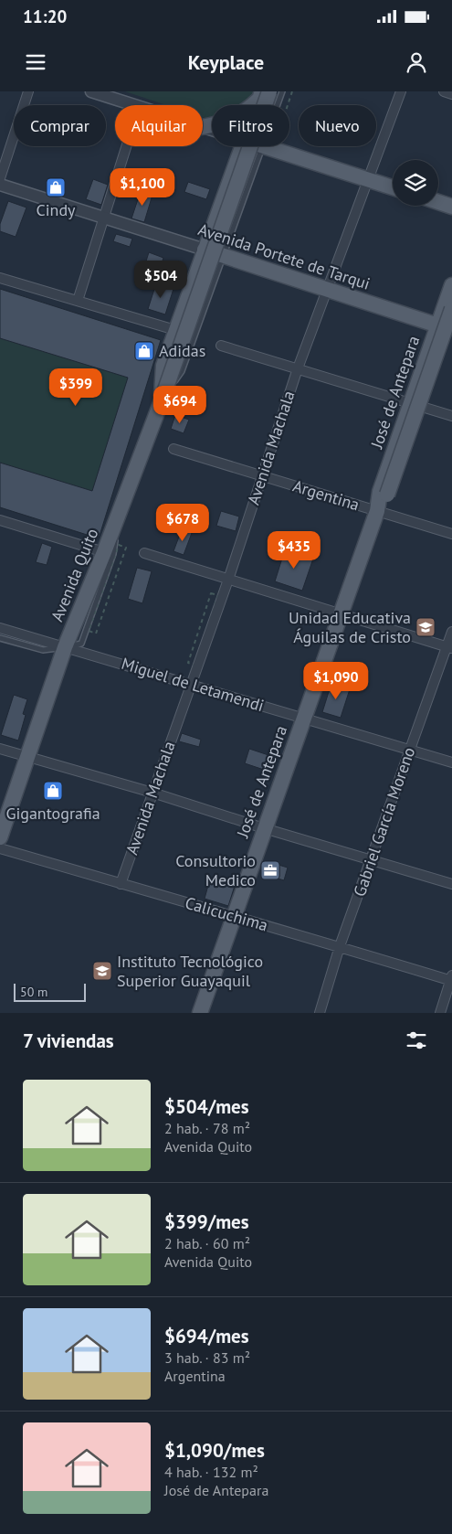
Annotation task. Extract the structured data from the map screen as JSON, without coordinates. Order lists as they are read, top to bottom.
{
  "streets": {
    "main road": ["Avenida Portete de Tarqui", "José de Antepara", "Avenida Quito"],
    "street": [
      "Avenida Machala",
      "Argentina",
      "Miguel de Letamendi",
      "Gabriel García Moreno",
      "Calicuchima"
    ]
  },
  "crossings": [
    ["Avenida Portete de Tarqui", "José de Antepara"],
    ["Avenida Portete de Tarqui", "Avenida Machala"],
    ["Avenida Portete de Tarqui", "Avenida Quito"],
    ["José de Antepara", "Argentina"],
    ["José de Antepara", "Miguel de Letamendi"],
    ["José de Antepara", "Calicuchima"],
    ["Avenida Machala", "Argentina"],
    ["Avenida Machala", "Miguel de Letamendi"],
    ["Avenida Machala", "Calicuchima"],
    ["Avenida Quito", "Miguel de Letamendi"],
    ["Miguel de Letamendi", "Gabriel García Moreno"],
    ["Gabriel García Moreno", "Calicuchima"]
  ],
  "places": {
    "shop": ["Cindy", "Adidas", "Gigantografia"],
    "school or university": ["Unidad Educativa Águilas de Cristo", "Instituto Tecnológico Superior Guayaquil"],
    "office": ["Consultorio Medico"]
  },
  "scale_bar": "50 m",
  "page": {
    "status": "11:20",
    "header": "Keyplace",
    "chip": [
      "Comprar",
      "Alquilar",
      "Filtros",
      "Nuevo"
    ],
    "price": [
      "$1,100",
      "$504",
      "$399",
      "$694",
      "$678",
      "$435",
      "$1,090"
    ],
    "scale": "50 m",
    "heading": "7 viviendas",
    "list": [
      {
        "name": "$504/mes",
        "note": "2 hab. · 78 m² · Avenida Quito"
      },
      {
        "name": "$399/mes",
        "note": "2 hab. · 60 m² · Avenida Quito"
      },
      {
        "name": "$694/mes",
        "note": "3 hab. · 83 m² · Argentina"
      },
      {
        "name": "$1,090/mes",
        "note": "4 hab. · 132 m² · José de Antepara"
      }
    ]
  }
}
